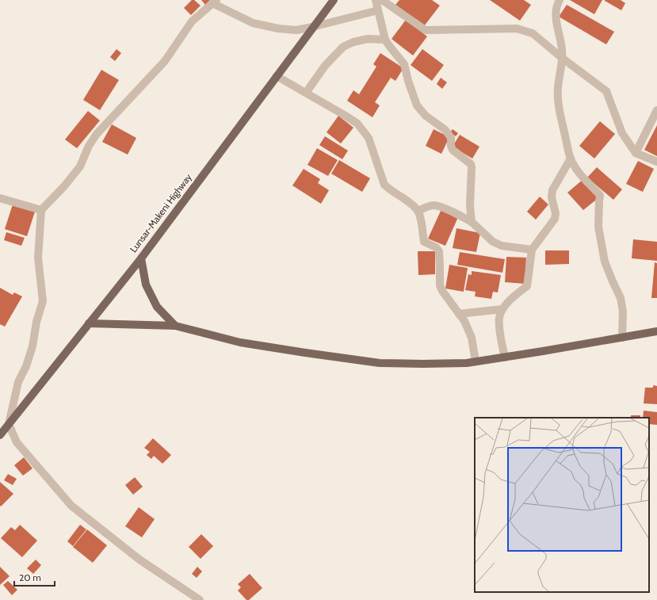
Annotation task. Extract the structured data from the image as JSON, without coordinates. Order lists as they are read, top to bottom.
{
  "streets": {
    "main road": ["Lunsar-Makeni Highway"]
  },
  "scale_bar": "20 m"
}
